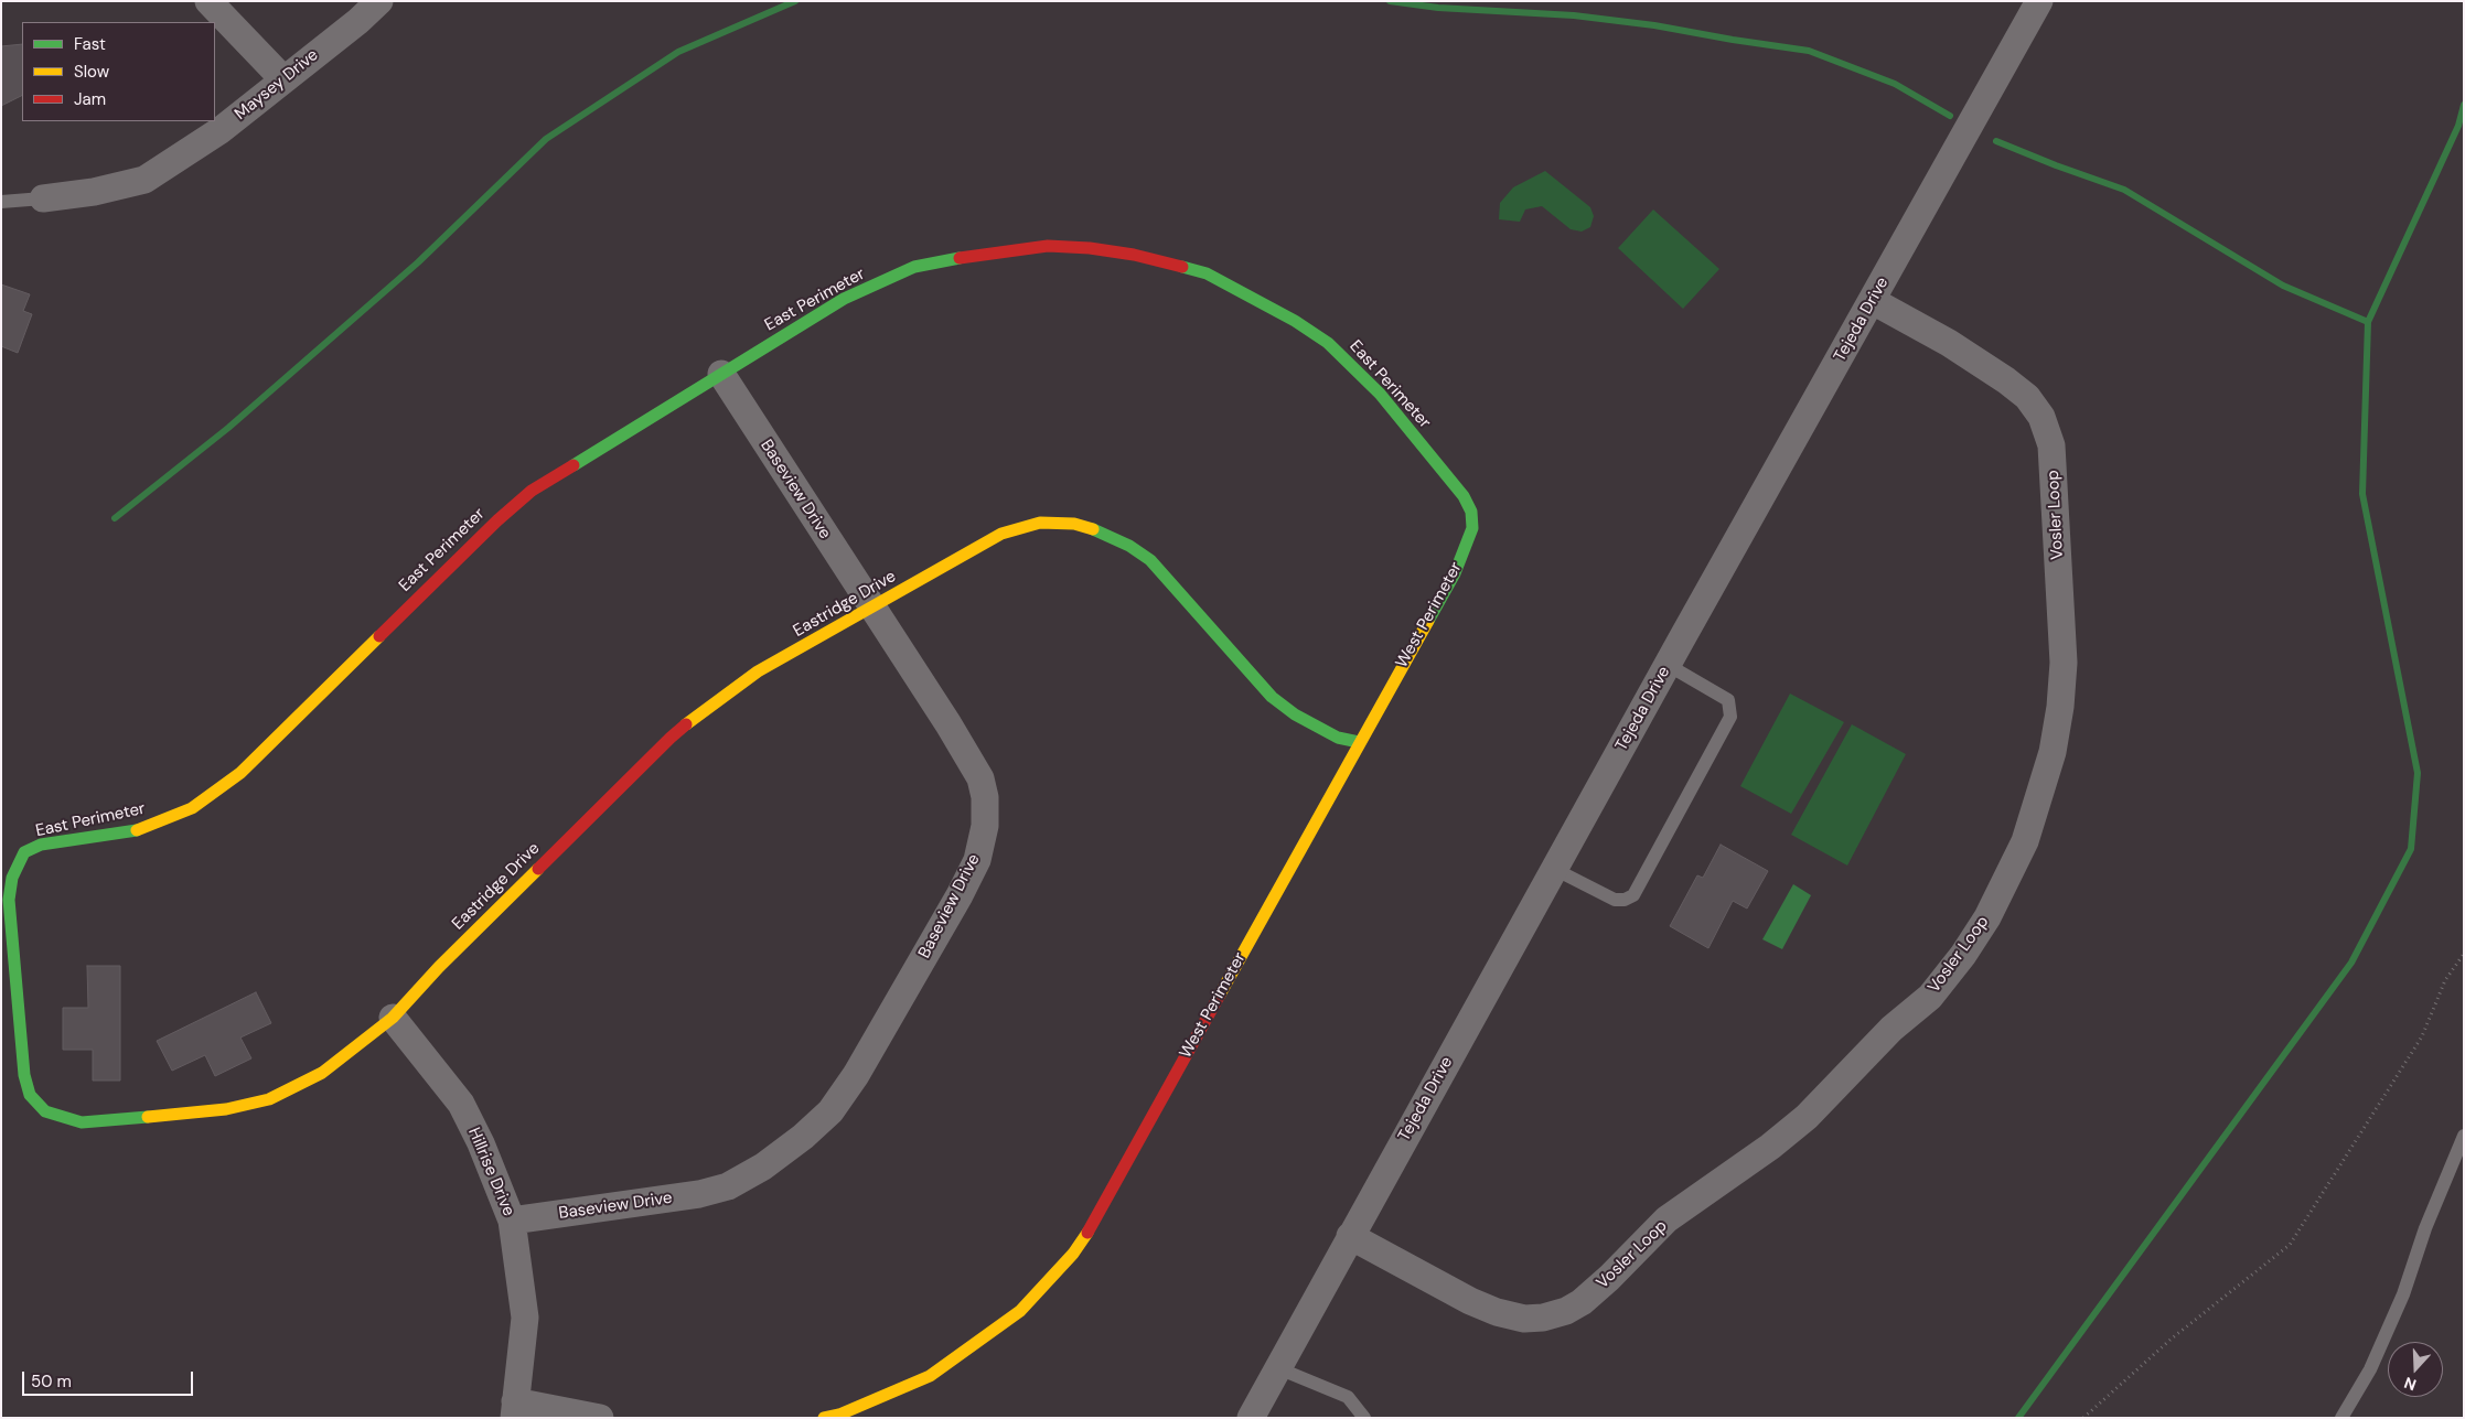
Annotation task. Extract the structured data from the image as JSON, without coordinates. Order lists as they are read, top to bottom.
{
  "streets": {
    "street": [
      "Maysey Drive",
      "East Perimeter",
      "Tejeda Drive",
      "Baseview Drive",
      "Vosler Loop",
      "Eastridge Drive",
      "West Perimeter",
      "Hillrise Drive"
    ]
  },
  "crossings": [
    ["East Perimeter", "Baseview Drive"],
    ["East Perimeter", "Eastridge Drive"],
    ["East Perimeter", "West Perimeter"],
    ["East Perimeter", "Hillrise Drive"],
    ["Tejeda Drive", "Vosler Loop"],
    ["Baseview Drive", "Eastridge Drive"],
    ["Baseview Drive", "Hillrise Drive"],
    ["Eastridge Drive", "West Perimeter"],
    ["Eastridge Drive", "Hillrise Drive"]
  ],
  "legend": ["Fast", "Slow", "Jam"],
  "scale_bar": "50 m",
  "north": "bottom"
}
